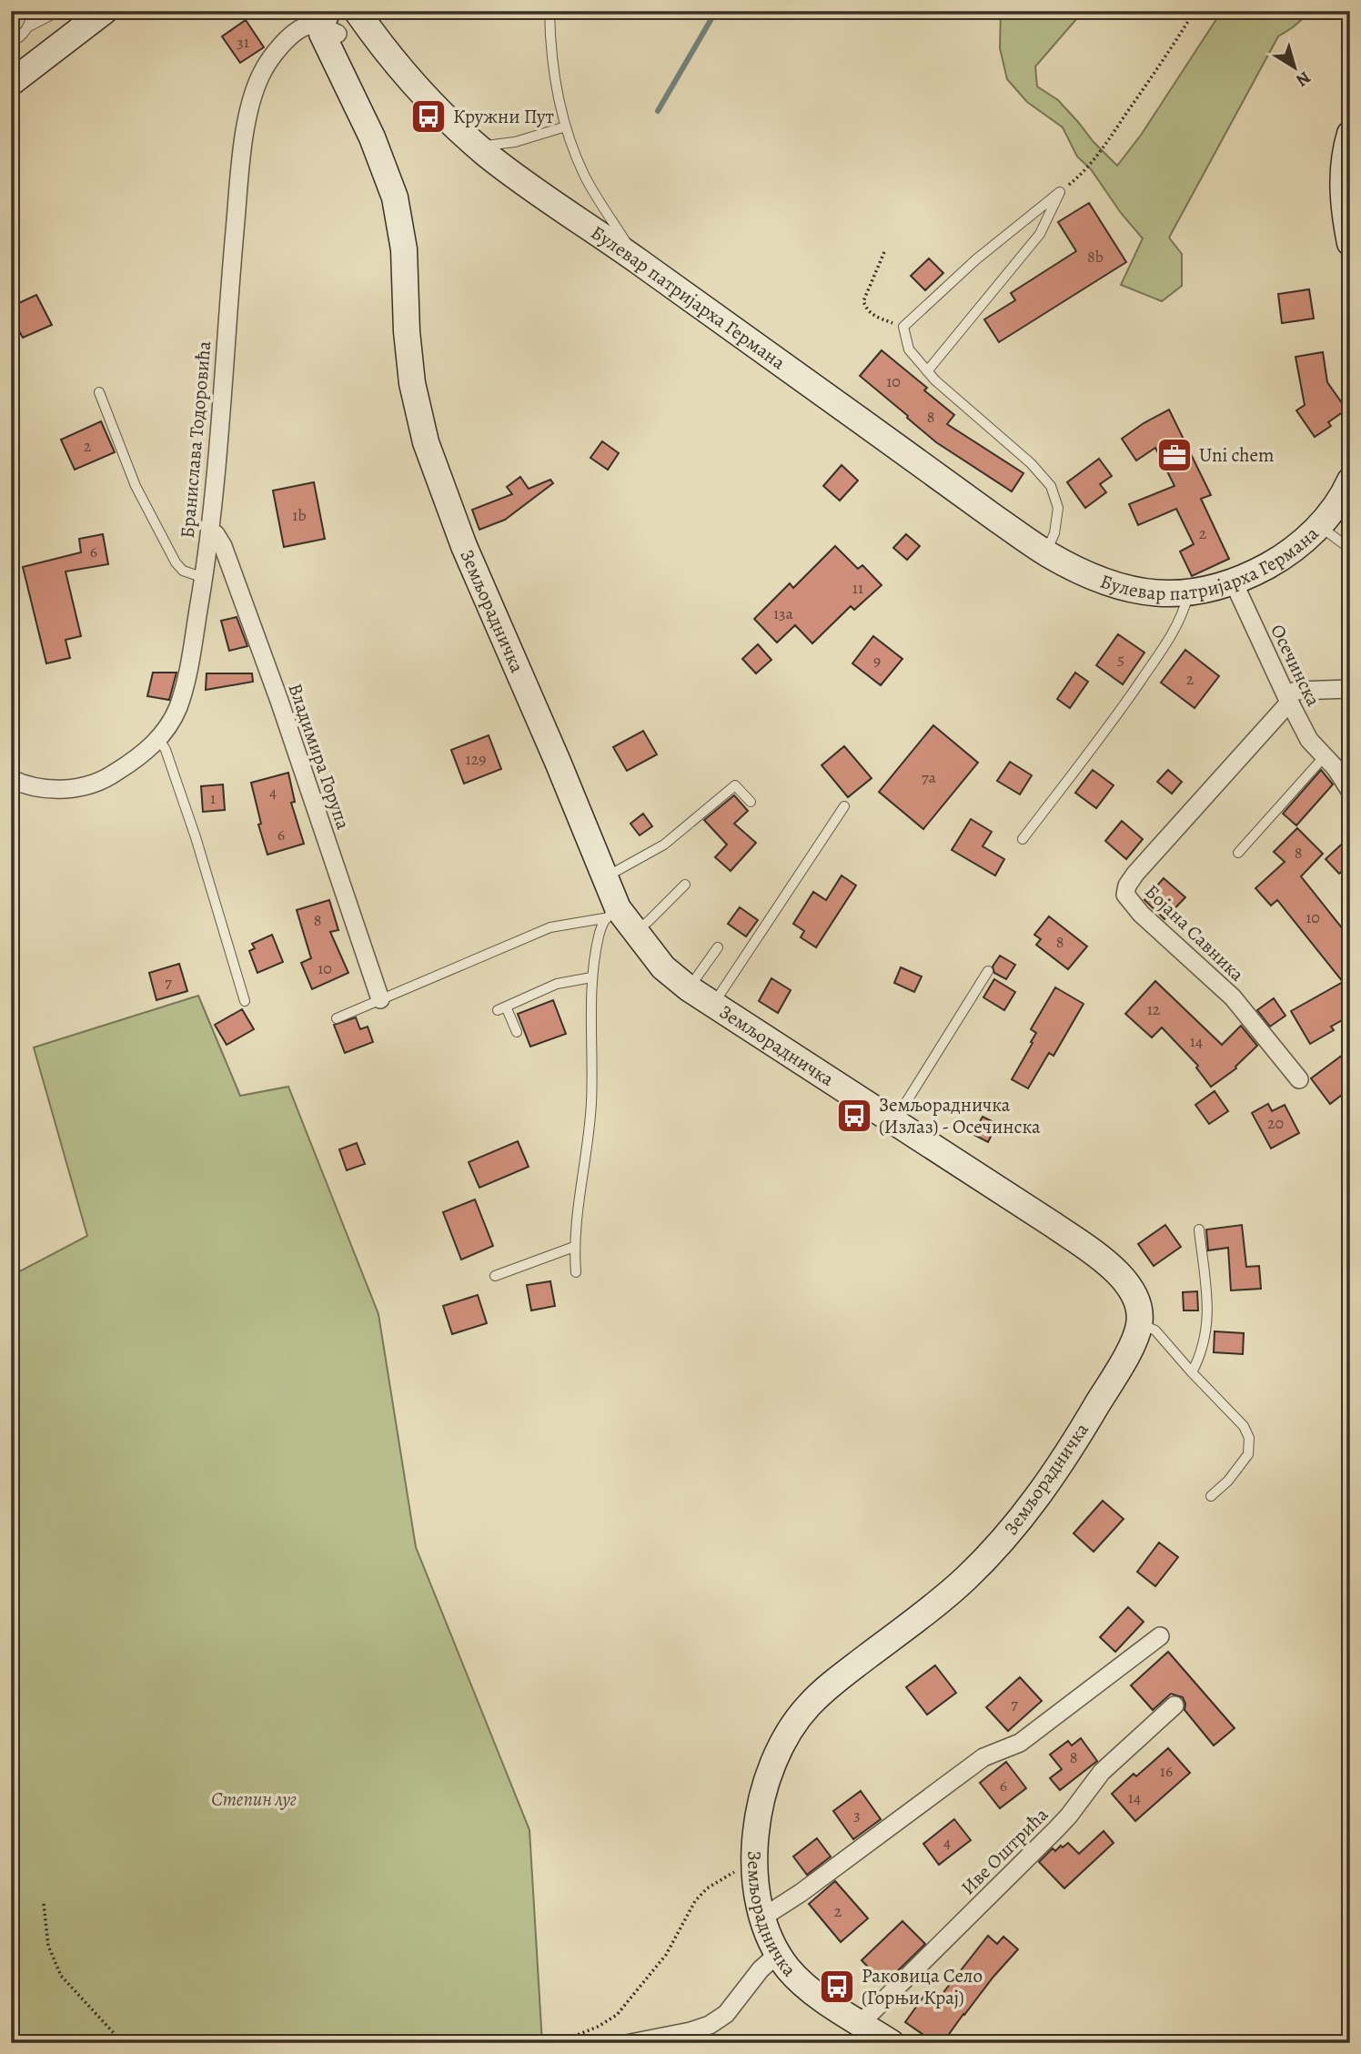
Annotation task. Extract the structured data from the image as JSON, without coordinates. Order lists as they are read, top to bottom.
{
  "streets": {
    "street": [
      "Булевар патријарха Германа",
      "Бранислава Тодоровића",
      "Земљорадничка",
      "Осечинска",
      "Владимира Горупа",
      "Бојана Савника",
      "Иве Оштрића"
    ]
  },
  "crossings": [
    ["Булевар патријарха Германа", "Осечинска"],
    ["Бранислава Тодоровића", "Земљорадничка"],
    ["Бранислава Тодоровића", "Владимира Горупа"],
    ["Земљорадничка", "Иве Оштрића"],
    ["Осечинска", "Бојана Савника"]
  ],
  "parks": ["Степин луг"],
  "places": {
    "bus stop": ["Кружни Пут", "Земљорадничка (Излаз) - Осечинска", "Раковица Село (Горњи Крај)"],
    "office": ["Uni chem"]
  },
  "house_numbers": [
    "31",
    "8b",
    "10",
    "8",
    "2",
    "1b",
    "2",
    "6",
    "11",
    "13a",
    "5",
    "9",
    "2",
    "129",
    "7a",
    "4",
    "1",
    "6",
    "8",
    "10",
    "8",
    "8",
    "10",
    "7",
    "12",
    "14",
    "20",
    "7",
    "8",
    "16",
    "6",
    "14",
    "3",
    "4",
    "2"
  ],
  "north": "bottom right"
}
